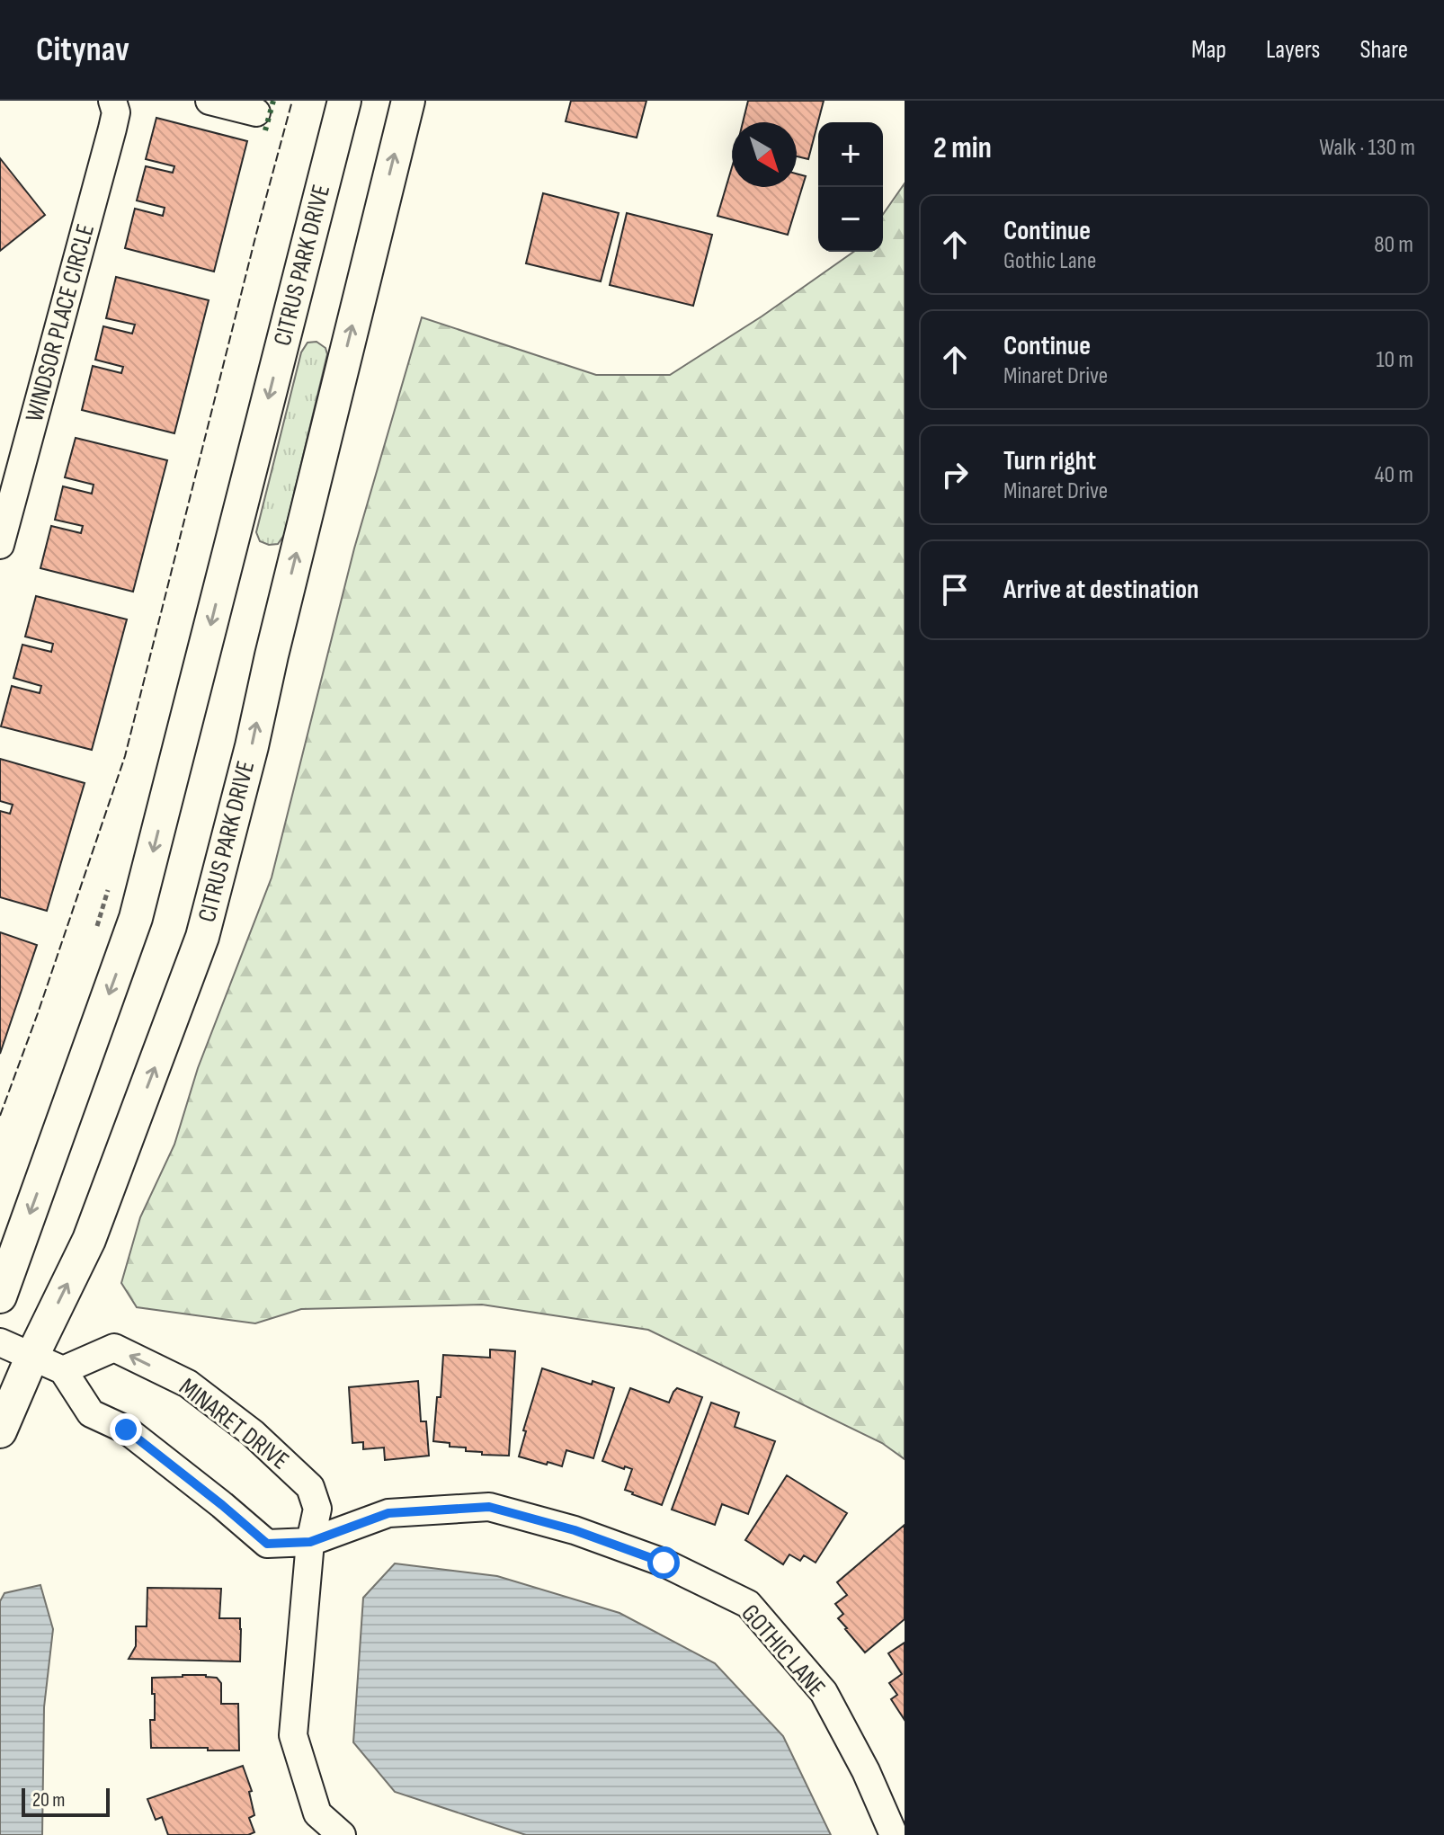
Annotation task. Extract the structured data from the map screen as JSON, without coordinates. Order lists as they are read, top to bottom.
{
  "streets": {
    "street": [
      "CITRUS PARK DRIVE",
      "WINDSOR PLACE CIRCLE",
      "MINARET DRIVE",
      "GOTHIC LANE"
    ]
  },
  "crossings": [
    ["MINARET DRIVE", "GOTHIC LANE"]
  ],
  "scale_bar": "20 m",
  "north": "bottom right",
  "page": {
    "header": "Citynav",
    "nav": ["Map", "Layers", "Share"],
    "heading": ["2 min", "Walk · 130 m"],
    "map_buttons": ["+", "−"],
    "list": [
      ["Continue", "Gothic Lane", "80 m"],
      ["Continue", "Minaret Drive", "10 m"],
      ["Turn right", "Minaret Drive", "40 m"],
      "Arrive at destination"
    ],
    "scale": "20 m"
  }
}
